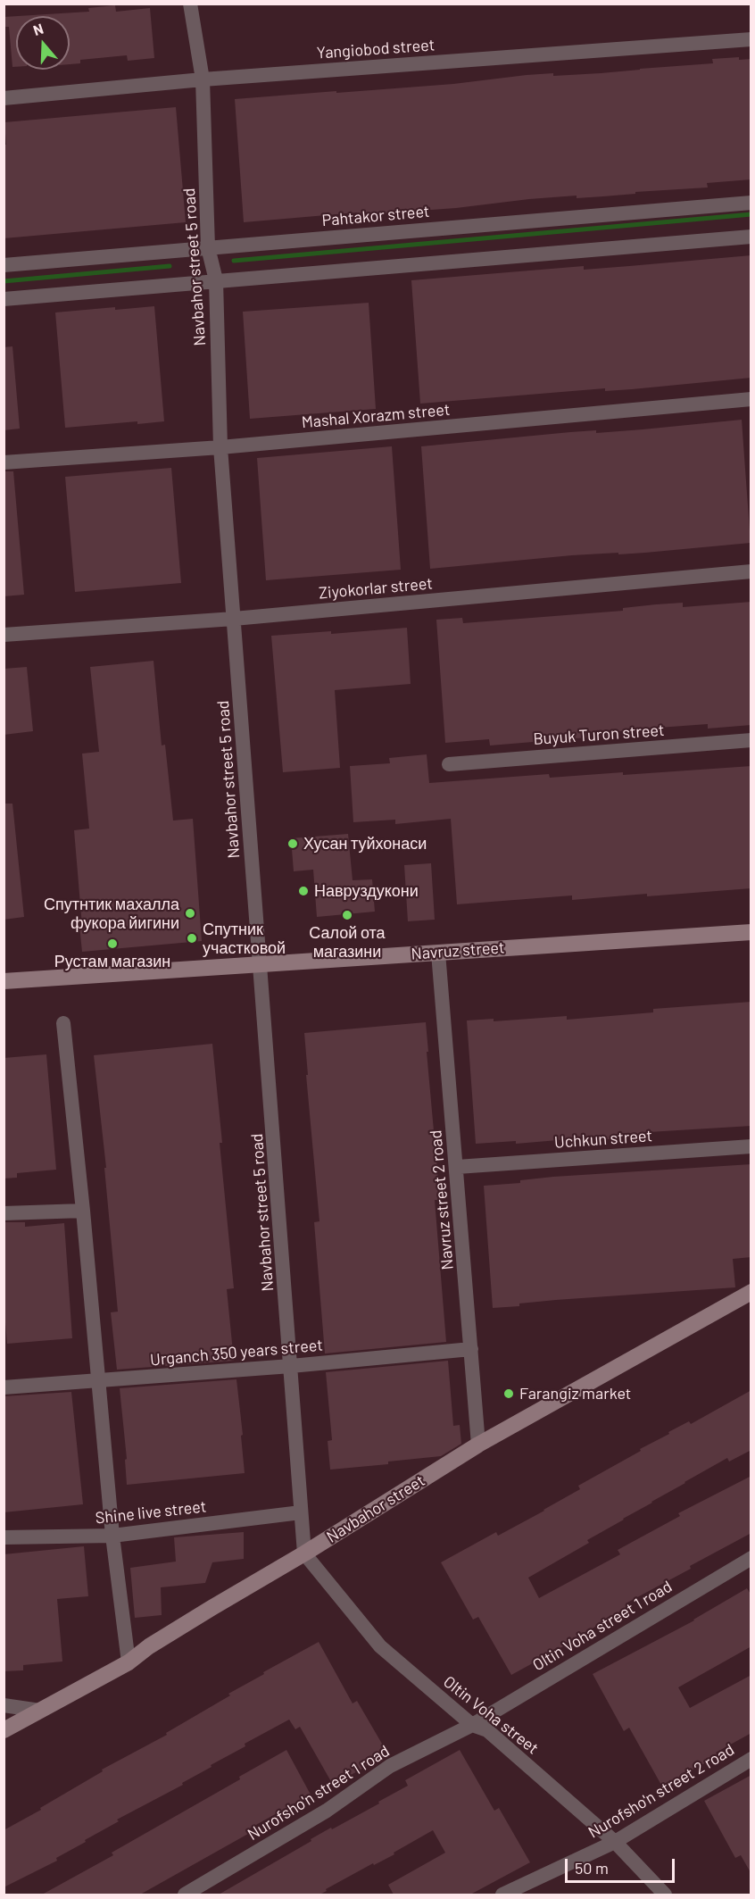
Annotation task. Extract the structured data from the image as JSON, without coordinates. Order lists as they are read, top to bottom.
{
  "streets": {
    "main road": ["Navruz street", "Navbahor street"],
    "street": [
      "Yangiobod street",
      "Pahtakor street",
      "Navbahor street 5 road",
      "Mashal Xorazm street",
      "Ziyokorlar street",
      "Buyuk Turon street",
      "Uchkun street",
      "Navruz street 2 road",
      "Urganch 350 years street",
      "Shine live street",
      "Oltin Voha street 1 road",
      "Oltin Voha street",
      "Nurofsho'n street 2 road",
      "Nurofsho'n street 1 road"
    ]
  },
  "crossings": [
    ["Yangiobod street", "Navbahor street 5 road"],
    ["Pahtakor street", "Navbahor street 5 road"],
    ["Navbahor street 5 road", "Mashal Xorazm street"],
    ["Navbahor street 5 road", "Ziyokorlar street"],
    ["Navbahor street 5 road", "Navruz street"],
    ["Navbahor street 5 road", "Urganch 350 years street"],
    ["Navbahor street 5 road", "Navbahor street"],
    ["Navbahor street 5 road", "Shine live street"],
    ["Navbahor street 5 road", "Oltin Voha street"],
    ["Navruz street", "Navruz street 2 road"],
    ["Uchkun street", "Navruz street 2 road"],
    ["Navruz street 2 road", "Urganch 350 years street"],
    ["Navruz street 2 road", "Navbahor street"],
    ["Navbahor street", "Oltin Voha street"],
    ["Oltin Voha street 1 road", "Oltin Voha street"],
    ["Oltin Voha street 1 road", "Nurofsho'n street 1 road"],
    ["Oltin Voha street", "Nurofsho'n street 2 road"],
    ["Oltin Voha street", "Nurofsho'n street 1 road"]
  ],
  "places": [
    "Хусан туйхонаси",
    "Навруздукони",
    "Спутнтик махалла фукора йигини",
    "Салой ота магазини",
    "Спутник участковой",
    "Рустам магазин",
    "Farangiz market"
  ],
  "scale_bar": "50 m",
  "north": "top"
}
